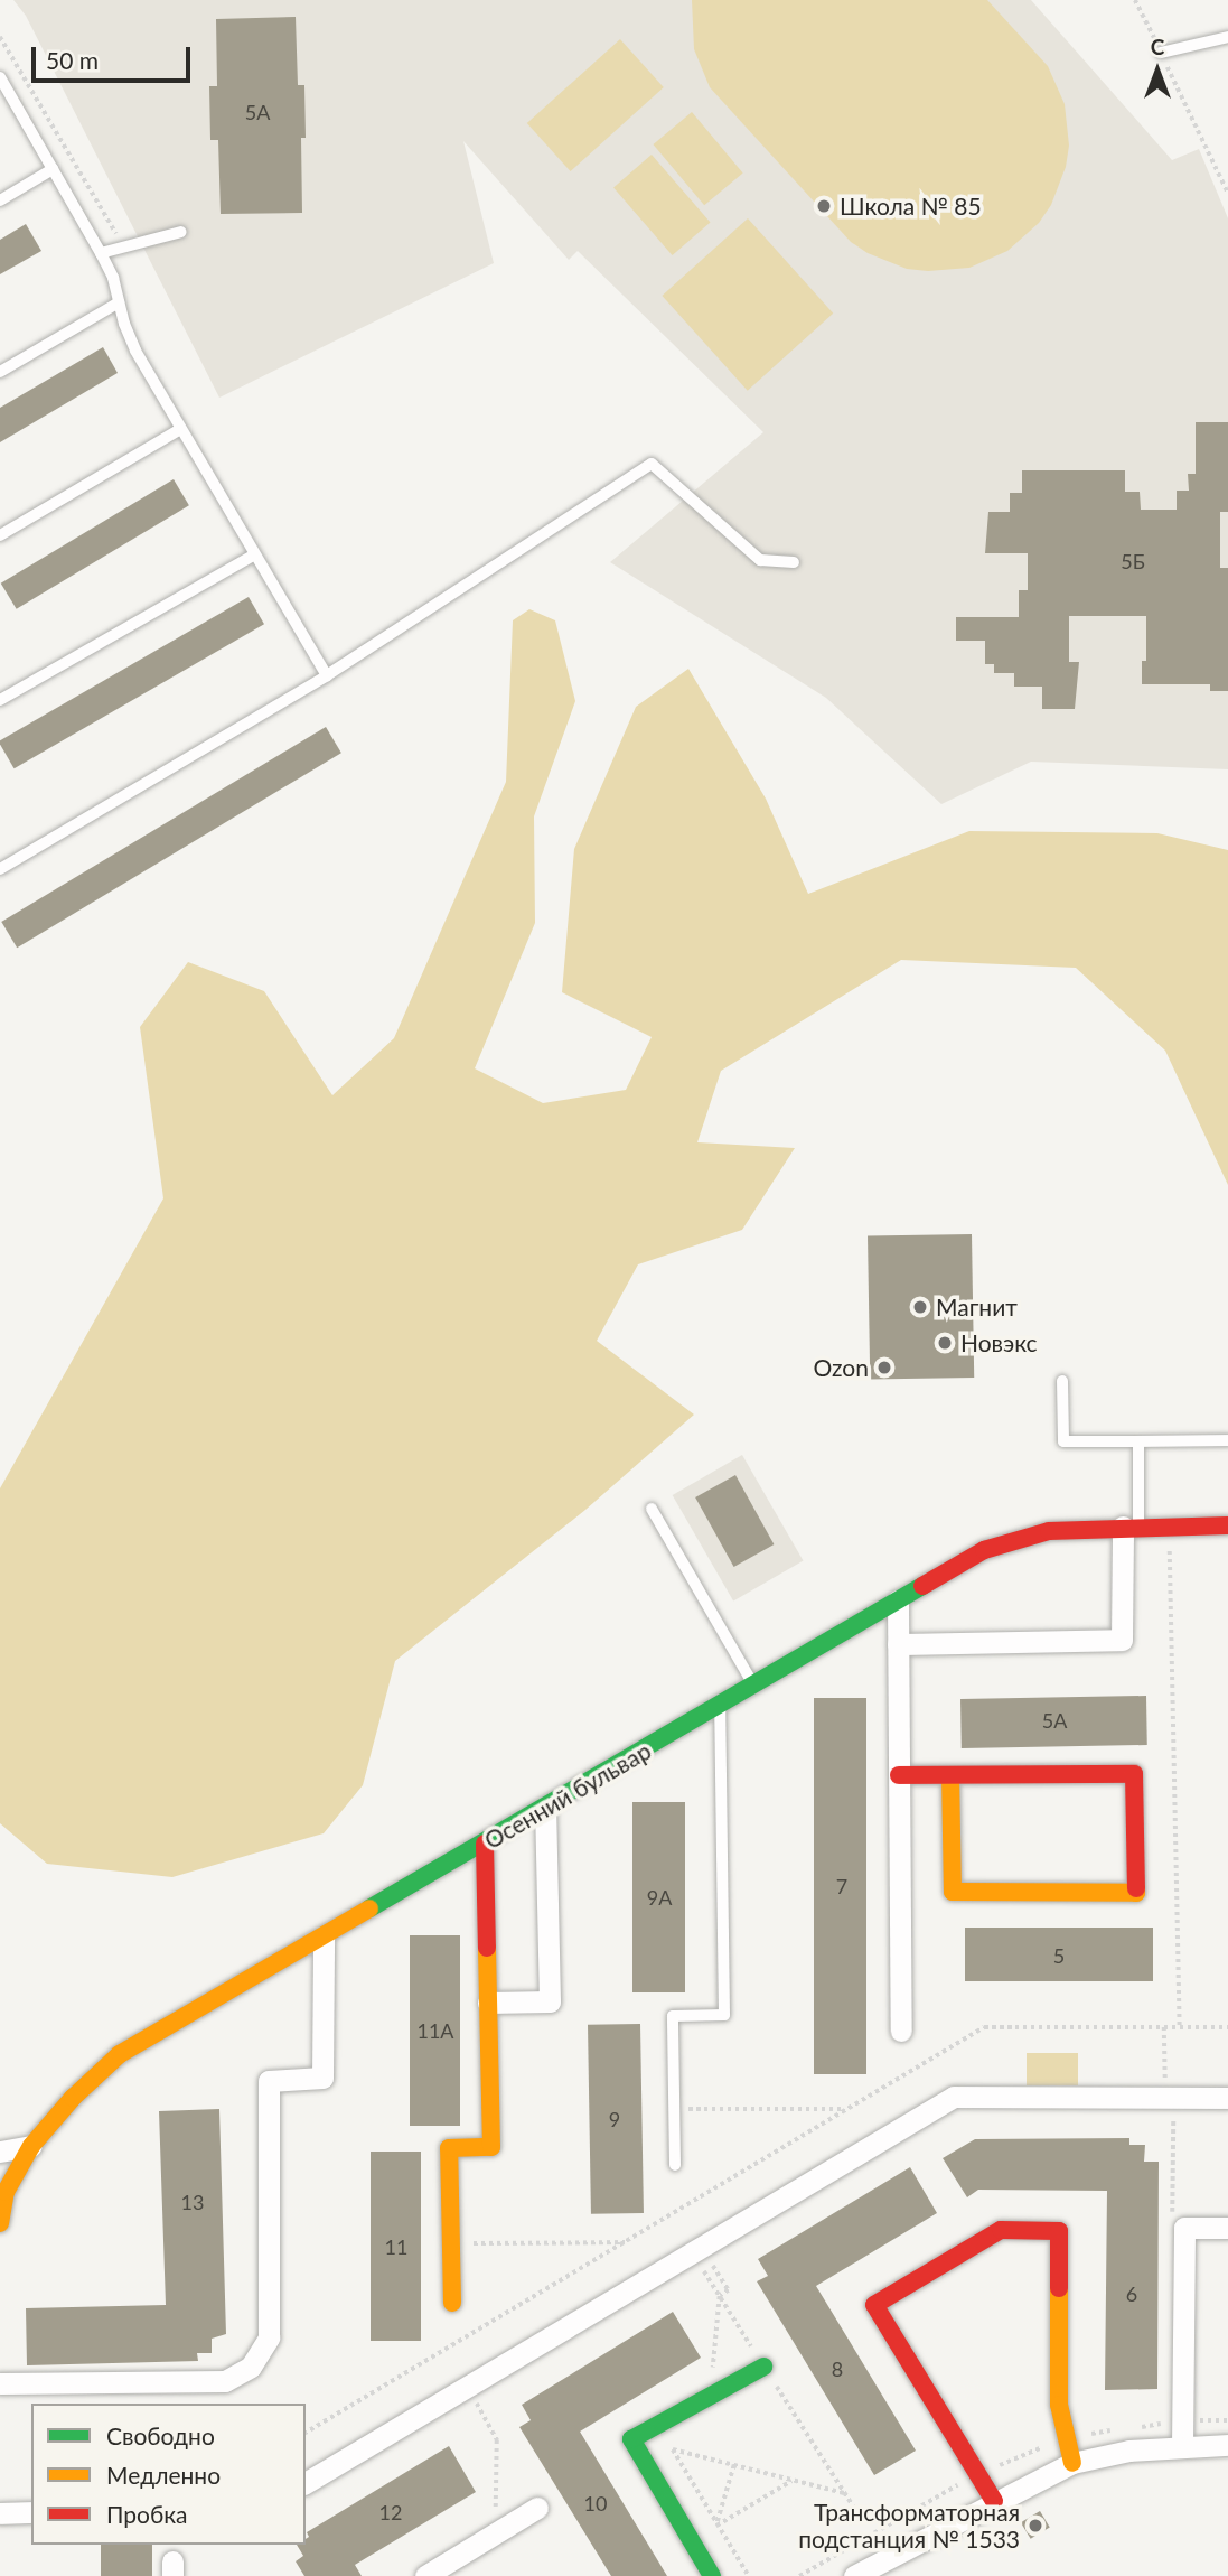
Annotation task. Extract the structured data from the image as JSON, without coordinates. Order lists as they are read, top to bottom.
{
  "streets": {
    "street": ["Осенний бульвар"]
  },
  "places": [
    "Школа № 85",
    "Магнит",
    "Новэкс",
    "Ozon",
    "Трансформаторная подстанция № 1533"
  ],
  "house_numbers": [
    "5А",
    "5Б",
    "5А",
    "7",
    "9А",
    "5",
    "11А",
    "9",
    "13",
    "11",
    "6",
    "8",
    "10",
    "12"
  ],
  "legend": ["Свободно", "Медленно", "Пробка"],
  "scale_bar": "50 m",
  "north": "top"
}
